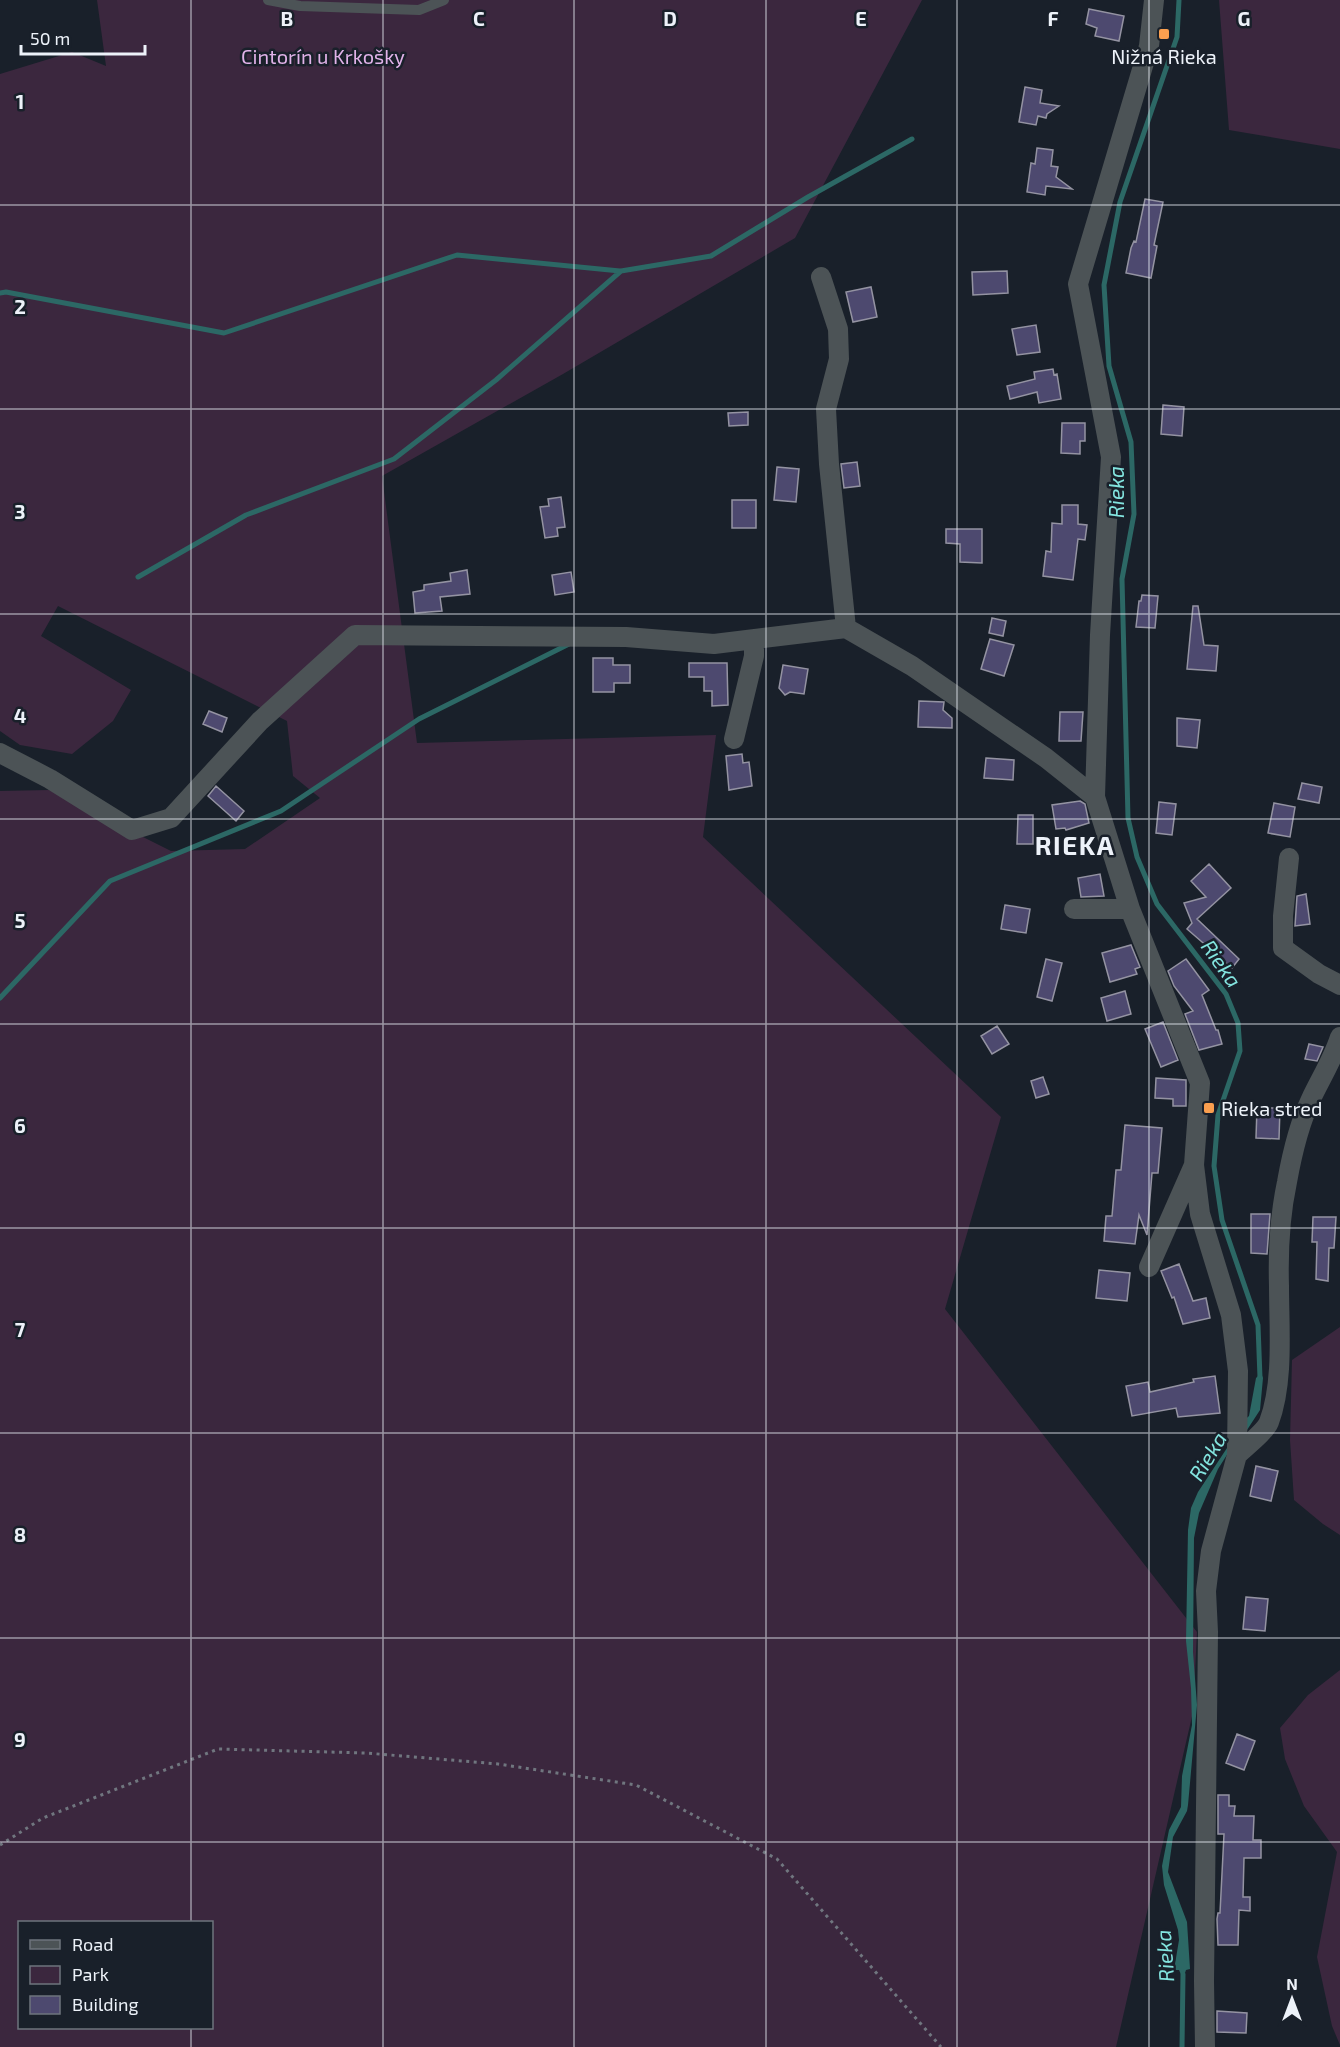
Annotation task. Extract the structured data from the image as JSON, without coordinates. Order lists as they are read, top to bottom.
{
  "districts": ["RIEKA"],
  "water": ["Rieka"],
  "parks": ["Cintorín u Krkošky"],
  "places": {
    "transit": ["Nižná Rieka", "Rieka stred"]
  },
  "legend": ["Road", "Park", "Building"],
  "scale_bar": "50 m",
  "north": "top",
  "grid": {
    "columns": [
      "B",
      "C",
      "D",
      "E",
      "F",
      "G"
    ],
    "rows": [
      "1",
      "2",
      "3",
      "4",
      "5",
      "6",
      "7",
      "8",
      "9"
    ]
  }
}
